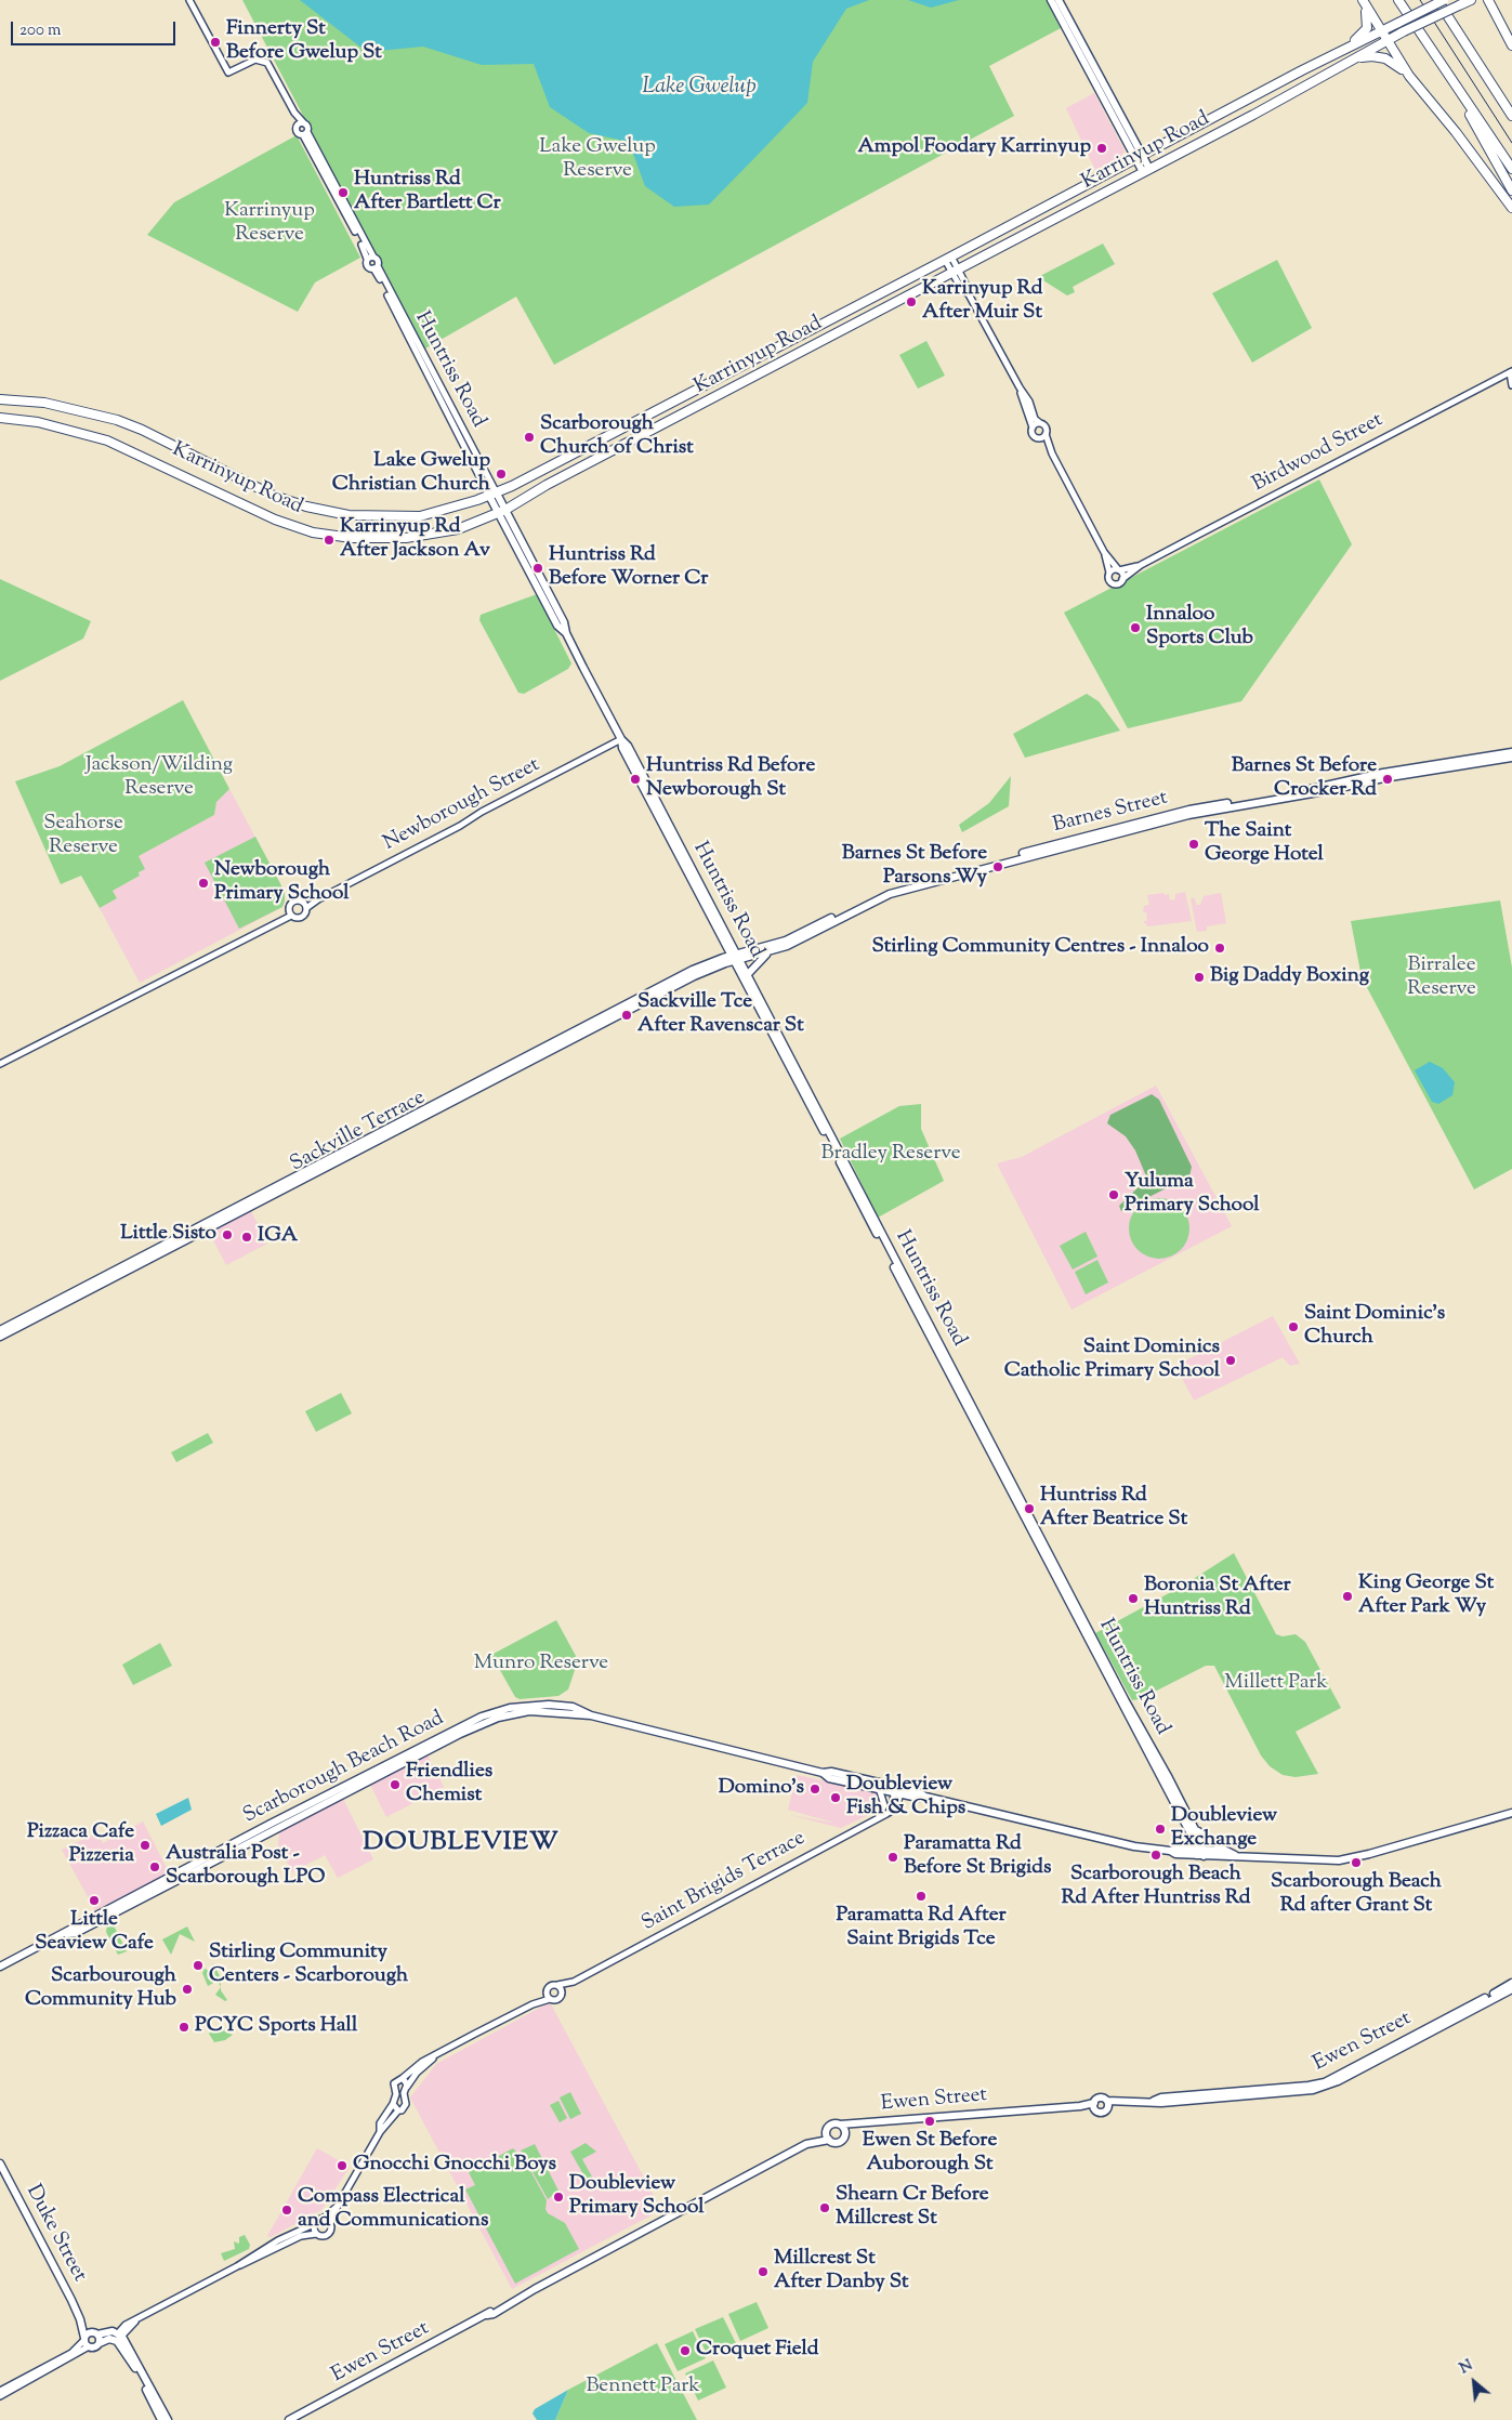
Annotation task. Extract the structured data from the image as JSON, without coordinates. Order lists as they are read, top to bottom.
{
  "streets": {
    "highway": ["Karrinyup Road"],
    "main road": [
      "Huntriss Road",
      "Barnes Street",
      "Sackville Terrace",
      "Scarborough Beach Road",
      "Ewen Street",
      "Duke Street"
    ],
    "street": ["Birdwood Street", "Newborough Street", "Saint Brigids Terrace"]
  },
  "crossings": [
    ["Karrinyup Road", "Huntriss Road"],
    ["Huntriss Road", "Newborough Street"],
    ["Huntriss Road", "Barnes Street"],
    ["Huntriss Road", "Sackville Terrace"],
    ["Huntriss Road", "Scarborough Beach Road"],
    ["Barnes Street", "Sackville Terrace"],
    ["Scarborough Beach Road", "Saint Brigids Terrace"]
  ],
  "districts": ["DOUBLEVIEW"],
  "water": ["Lake Gwelup"],
  "parks": [
    "Lake Gwelup Reserve",
    "Karrinyup Reserve",
    "Jackson/Wilding Reserve",
    "Seahorse Reserve",
    "Birralee Reserve",
    "Bradley Reserve",
    "Munro Reserve",
    "Millett Park",
    "Bennett Park"
  ],
  "places": [
    "Finnerty St Before Gwelup St",
    "Ampol Foodary Karrinyup",
    "Huntriss Rd After Bartlett Cr",
    "Karrinyup Rd After Muir St",
    "Scarborough Church of Christ",
    "Lake Gwelup Christian Church",
    "Karrinyup Rd After Jackson Av",
    "Huntriss Rd Before Worner Cr",
    "Innaloo Sports Club",
    "Huntriss Rd Before Newborough St",
    "Barnes St Before Crocker Rd",
    "The Saint George Hotel",
    "Barnes St Before Parsons Wy",
    "Newborough Primary School",
    "Stirling Community Centres - Innaloo",
    "Big Daddy Boxing",
    "Sackville Tce After Ravenscar St",
    "Yuluma Primary School",
    "Little Sisto",
    "IGA",
    "Saint Dominic's Church",
    "Saint Dominics Catholic Primary School",
    "Huntriss Rd After Beatrice St",
    "King George St After Park Wy",
    "Boronia St After Huntriss Rd",
    "Friendlies Chemist",
    "Domino's",
    "Doubleview Fish & Chips",
    "Doubleview Exchange",
    "Pizzaca Cafe Pizzeria",
    "Scarborough Beach Rd After Huntriss Rd",
    "Paramatta Rd Before St Brigids",
    "Scarborough Beach Rd after Grant St",
    "Australia Post - Scarborough LPO",
    "Paramatta Rd After Saint Brigids Tce",
    "Little Seaview Cafe",
    "Stirling Community Centers - Scarborough",
    "Scarbourough Community Hub",
    "PCYC Sports Hall",
    "Ewen St Before Auborough St",
    "Gnocchi Gnocchi Boys",
    "Doubleview Primary School",
    "Shearn Cr Before Millcrest St",
    "Compass Electrical and Communications",
    "Millcrest St After Danby St",
    "Croquet Field"
  ],
  "scale_bar": "200 m",
  "north": "top left"
}
